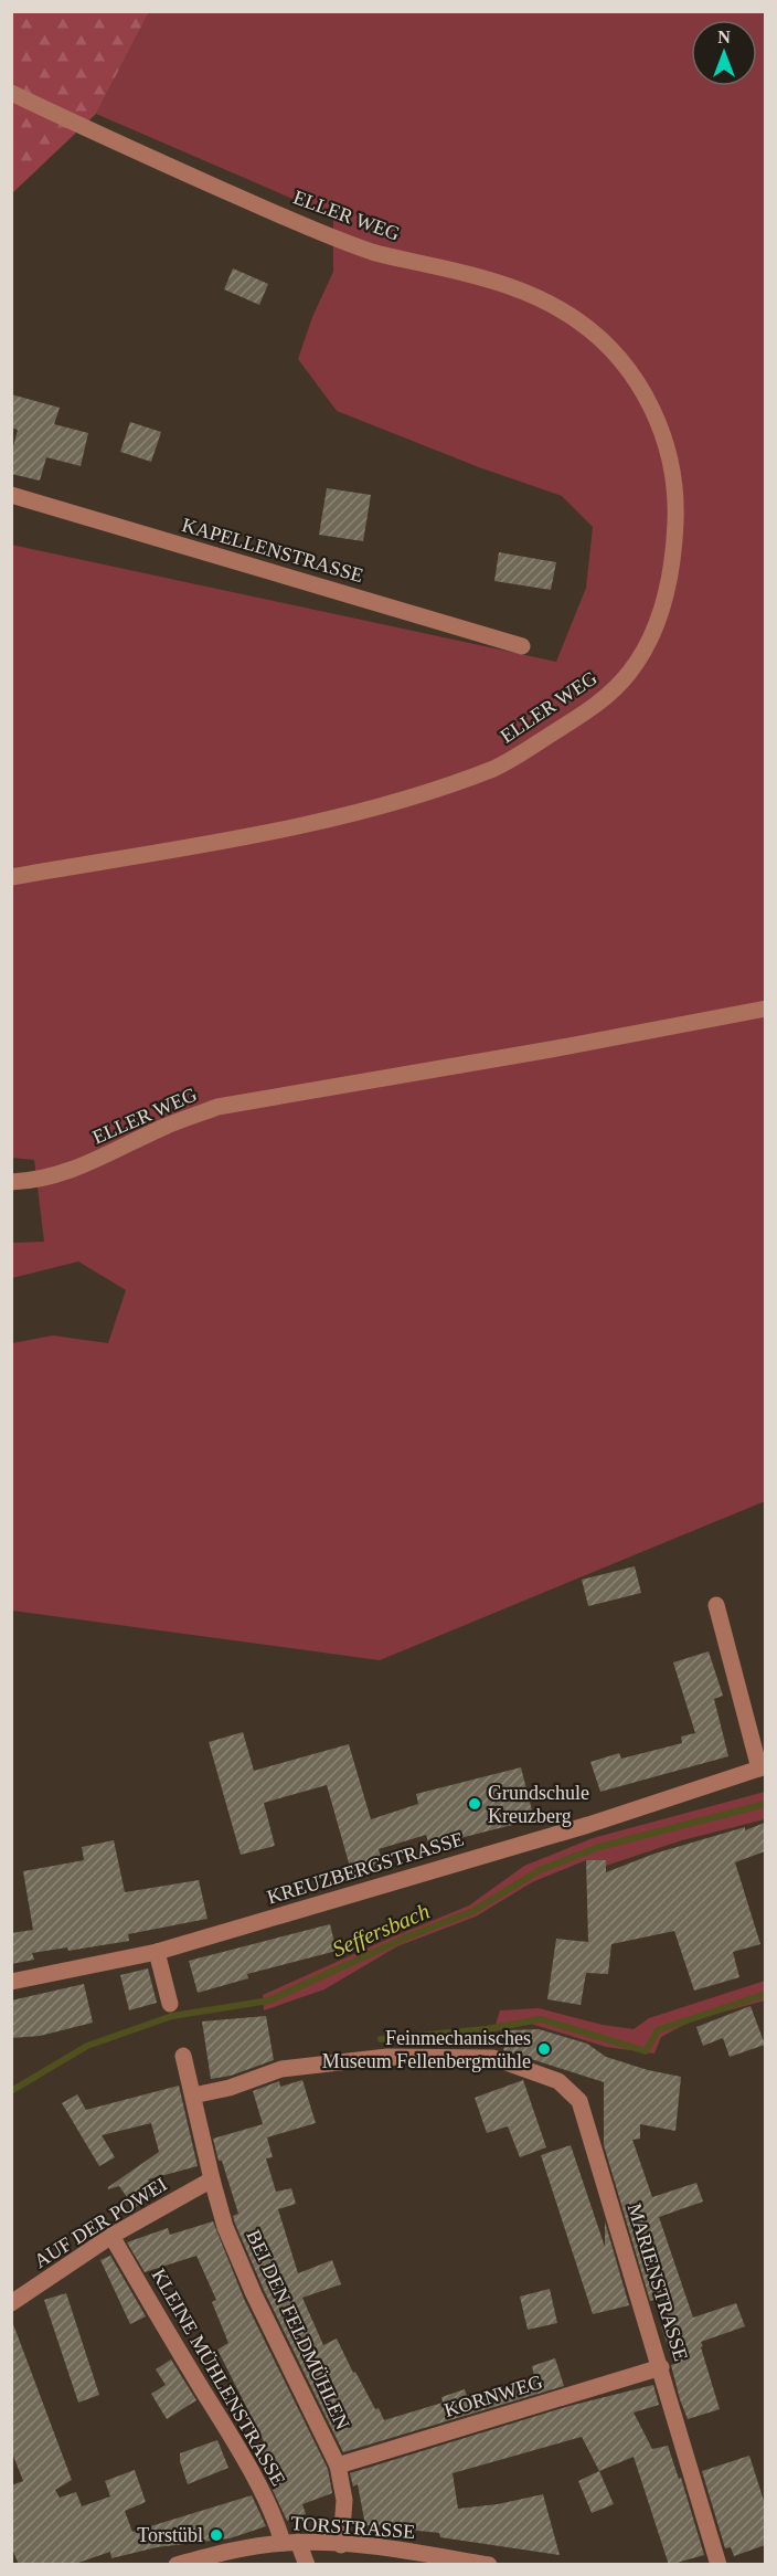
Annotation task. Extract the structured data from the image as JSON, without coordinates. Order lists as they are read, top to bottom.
{
  "streets": {
    "street": [
      "ELLER WEG",
      "KAPELLENSTRASSE",
      "KREUZBERGSTRASSE",
      "AUF DER POWEI",
      "MARIENSTRASSE",
      "BEI DEN FELDMÜHLEN",
      "KLEINE MÜHLENSTRASSE",
      "KORNWEG",
      "TORSTRASSE"
    ]
  },
  "crossings": [
    ["AUF DER POWEI", "BEI DEN FELDMÜHLEN"],
    ["AUF DER POWEI", "KLEINE MÜHLENSTRASSE"],
    ["MARIENSTRASSE", "BEI DEN FELDMÜHLEN"],
    ["MARIENSTRASSE", "KORNWEG"],
    ["BEI DEN FELDMÜHLEN", "KORNWEG"],
    ["BEI DEN FELDMÜHLEN", "TORSTRASSE"],
    ["KLEINE MÜHLENSTRASSE", "TORSTRASSE"]
  ],
  "water": ["Seffersbach"],
  "places": ["Grundschule Kreuzberg", "Feinmechanisches Museum Fellenbergmühle", "Torstübl"],
  "north": "top"
}
